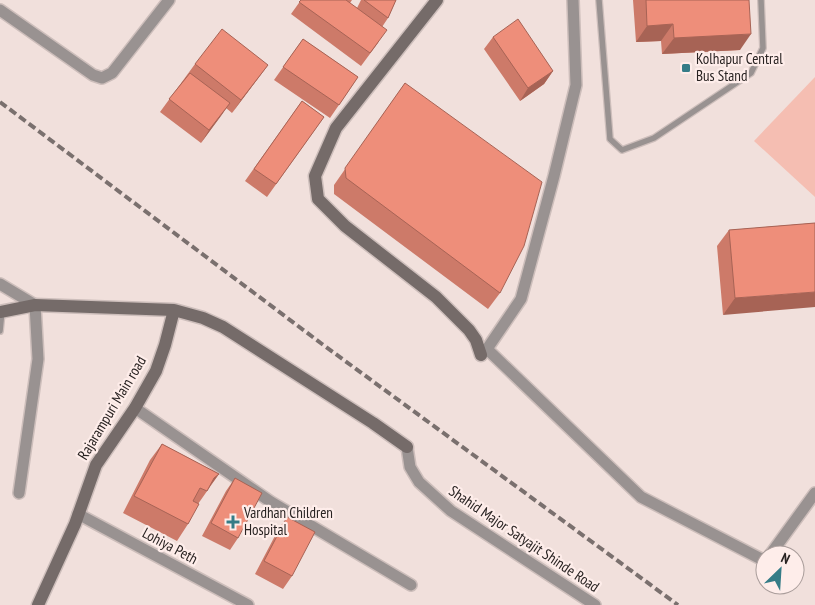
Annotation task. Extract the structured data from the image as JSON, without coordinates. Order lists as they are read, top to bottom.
{
  "streets": {
    "street": ["Rajarampuri Main road", "Shahid Major Satyajit Shinde Road", "Lohiya Peth"]
  },
  "crossings": [
    ["Rajarampuri Main road", "Lohiya Peth"]
  ],
  "places": {
    "transit": ["Kolhapur Central Bus Stand"],
    "health": ["Vardhan Children Hospital"]
  },
  "north": "top right"
}
